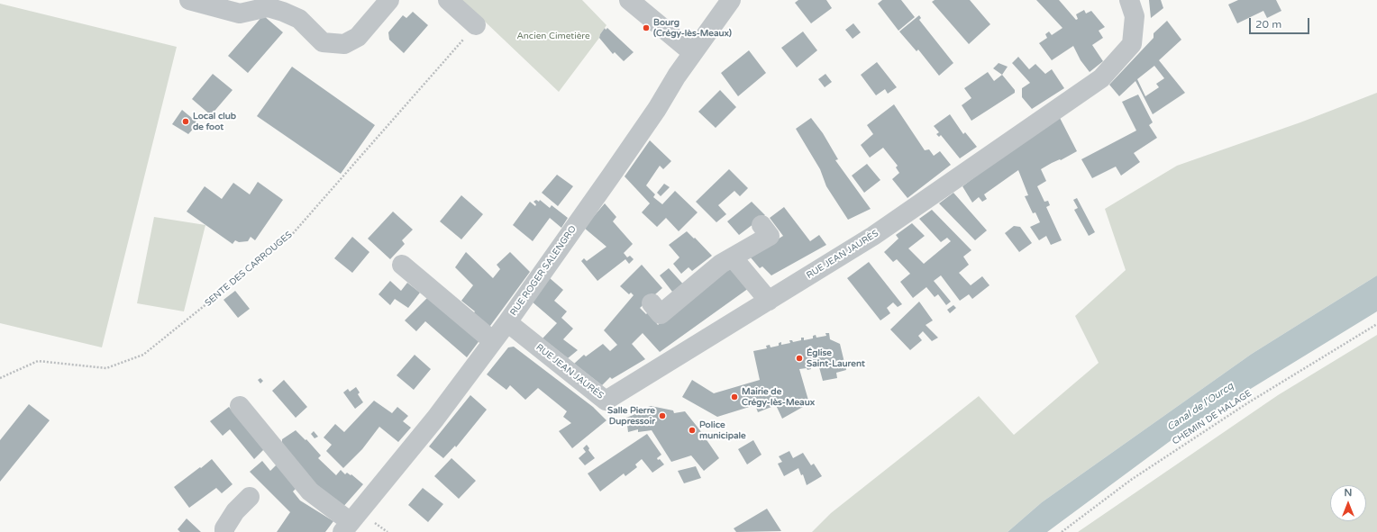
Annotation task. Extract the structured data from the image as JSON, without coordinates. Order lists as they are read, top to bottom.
{
  "streets": {
    "street": ["RUE JEAN JAURÈS", "RUE ROGER SALENGRO"],
    "path": ["SENTE DES CARROUGES", "CHEMIN DE HALAGE"]
  },
  "crossings": [
    ["RUE JEAN JAURÈS", "RUE ROGER SALENGRO"]
  ],
  "water": ["Canal de l'Ourcq"],
  "parks": ["Ancien Cimetière"],
  "places": [
    "Bourg (Crégy-lès-Meaux)",
    "Local club de foot",
    "Église Saint-Laurent",
    "Mairie de Crégy-lès-Meaux",
    "Salle Pierre Dupressoir",
    "Police municipale"
  ],
  "scale_bar": "20 m",
  "north": "top"
}
